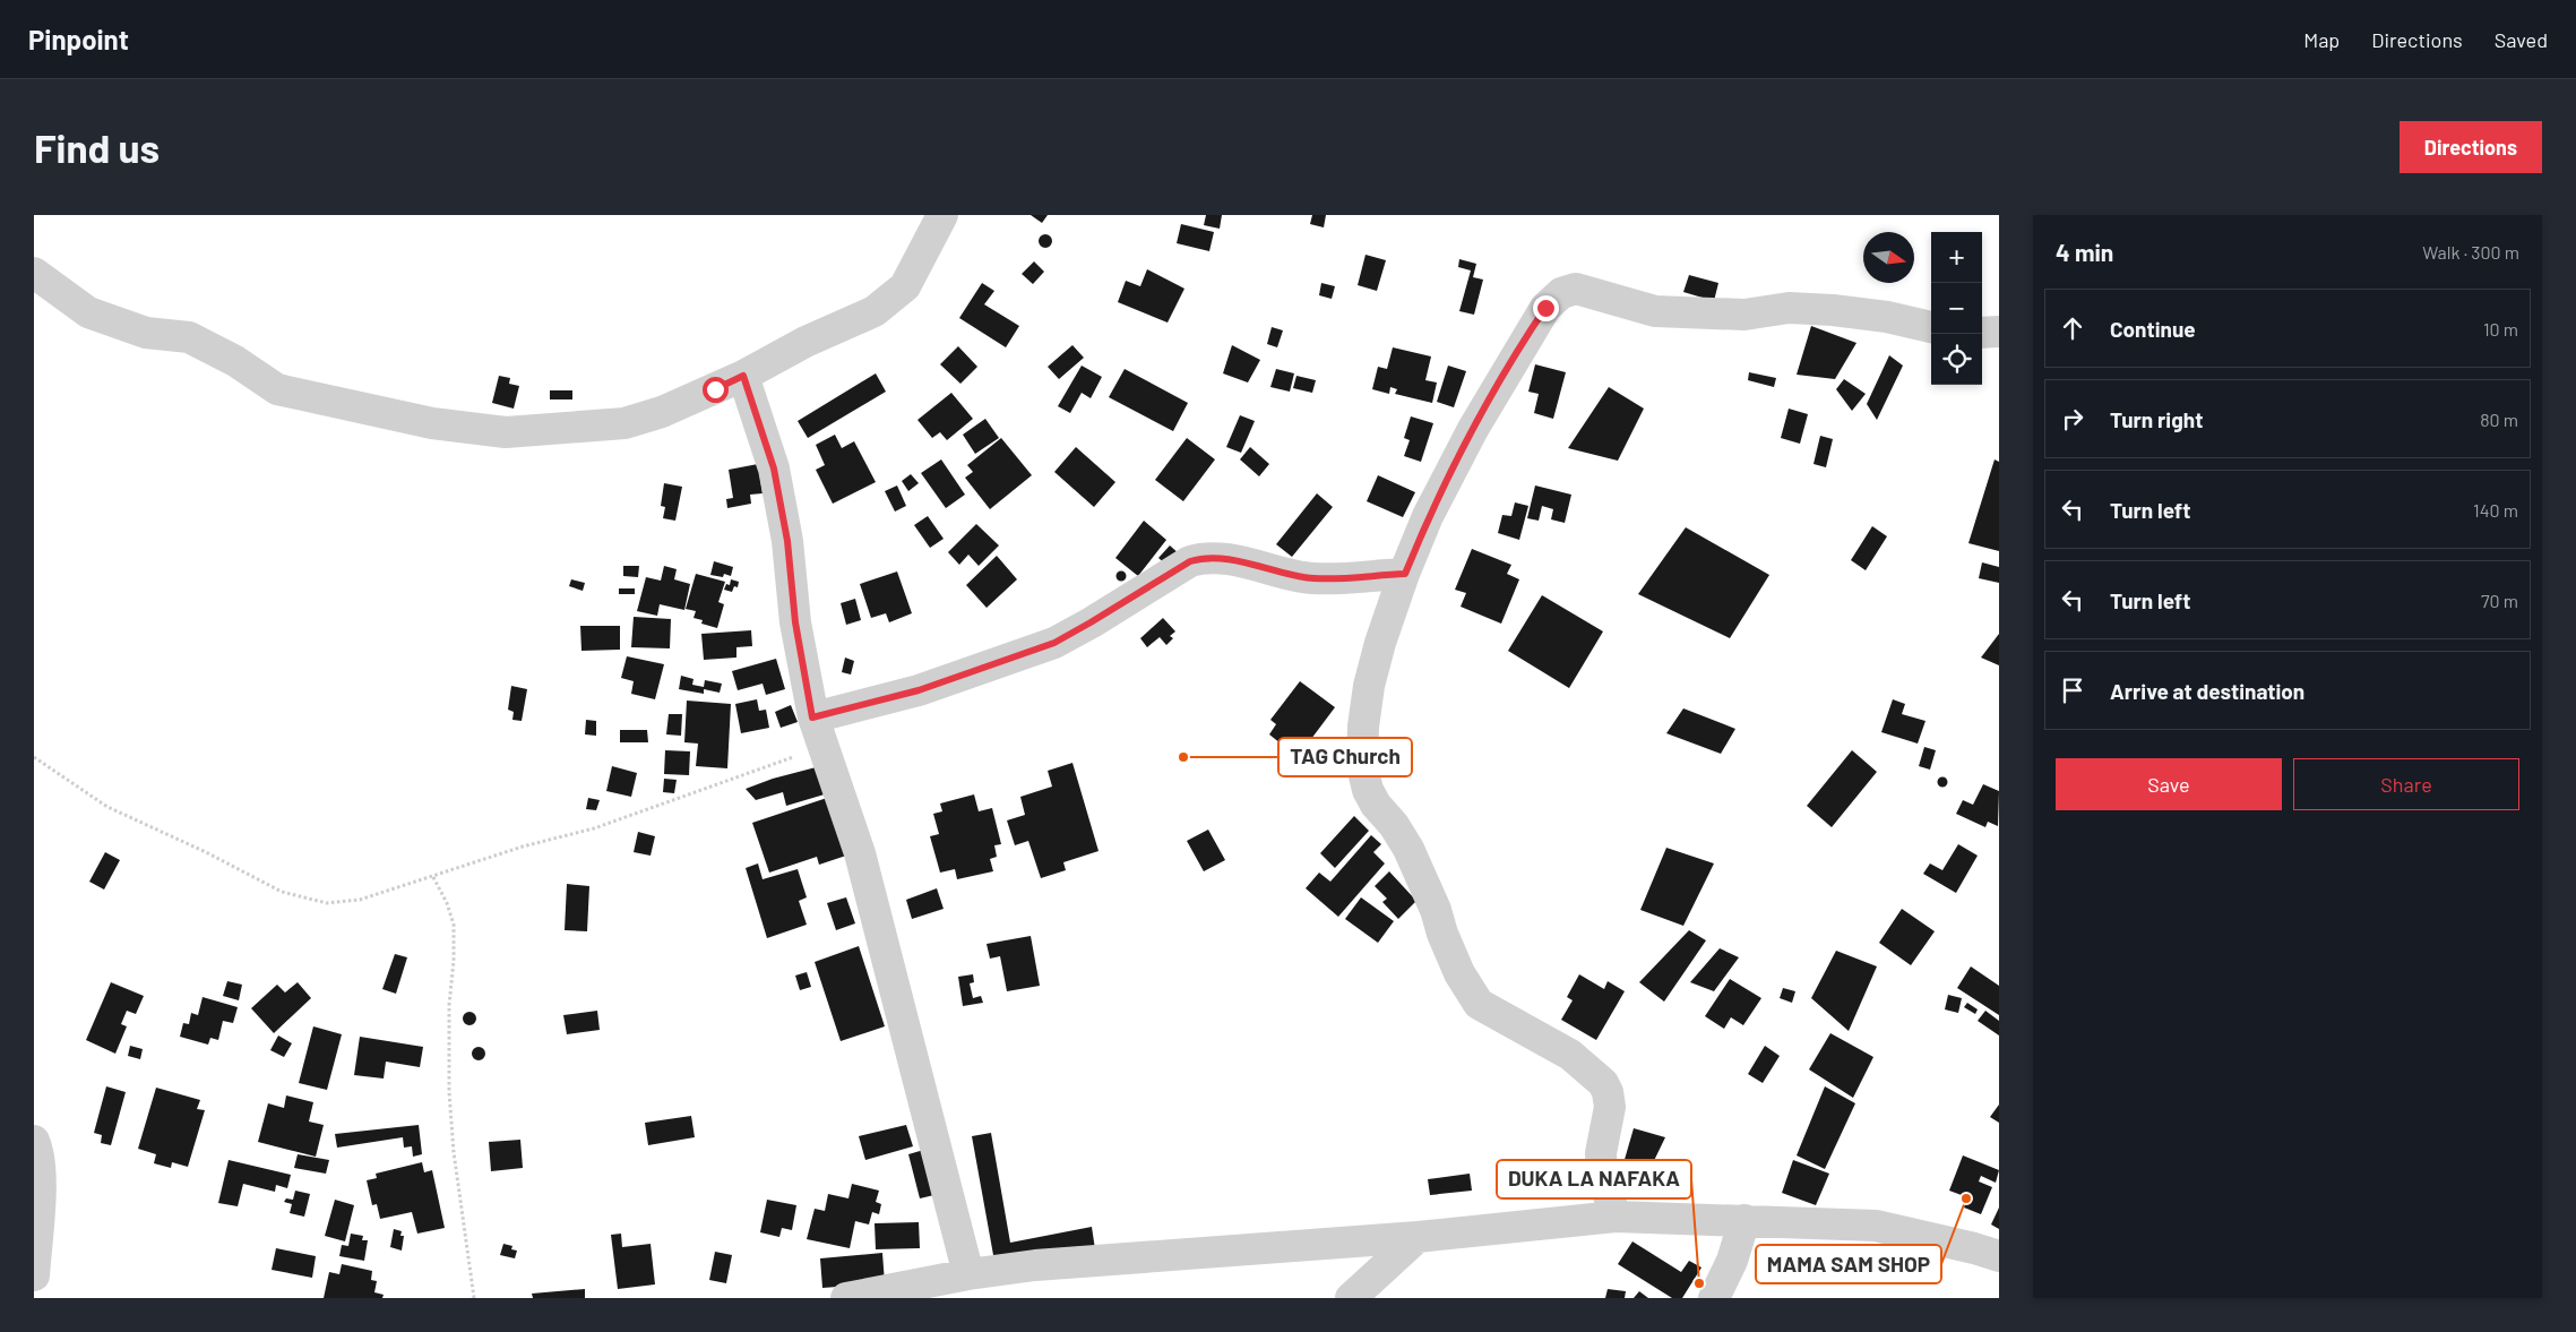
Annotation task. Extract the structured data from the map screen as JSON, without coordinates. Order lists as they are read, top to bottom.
{
  "places": ["TAG Church", "MAMA SAM SHOP", "DUKA LA NAFAKA"],
  "north": "right",
  "page": {
    "header": "Pinpoint",
    "nav": ["Map", "Directions", "Saved"],
    "buttons": [
      "Directions",
      ["Save", "Share"]
    ],
    "title": "Find us",
    "heading": ["4 min", "Walk · 300 m"],
    "map_buttons": ["+", "−"],
    "list": [
      ["Continue", "10 m"],
      ["Turn right", "80 m"],
      ["Turn left", "140 m"],
      ["Turn left", "70 m"],
      "Arrive at destination"
    ]
  }
}
